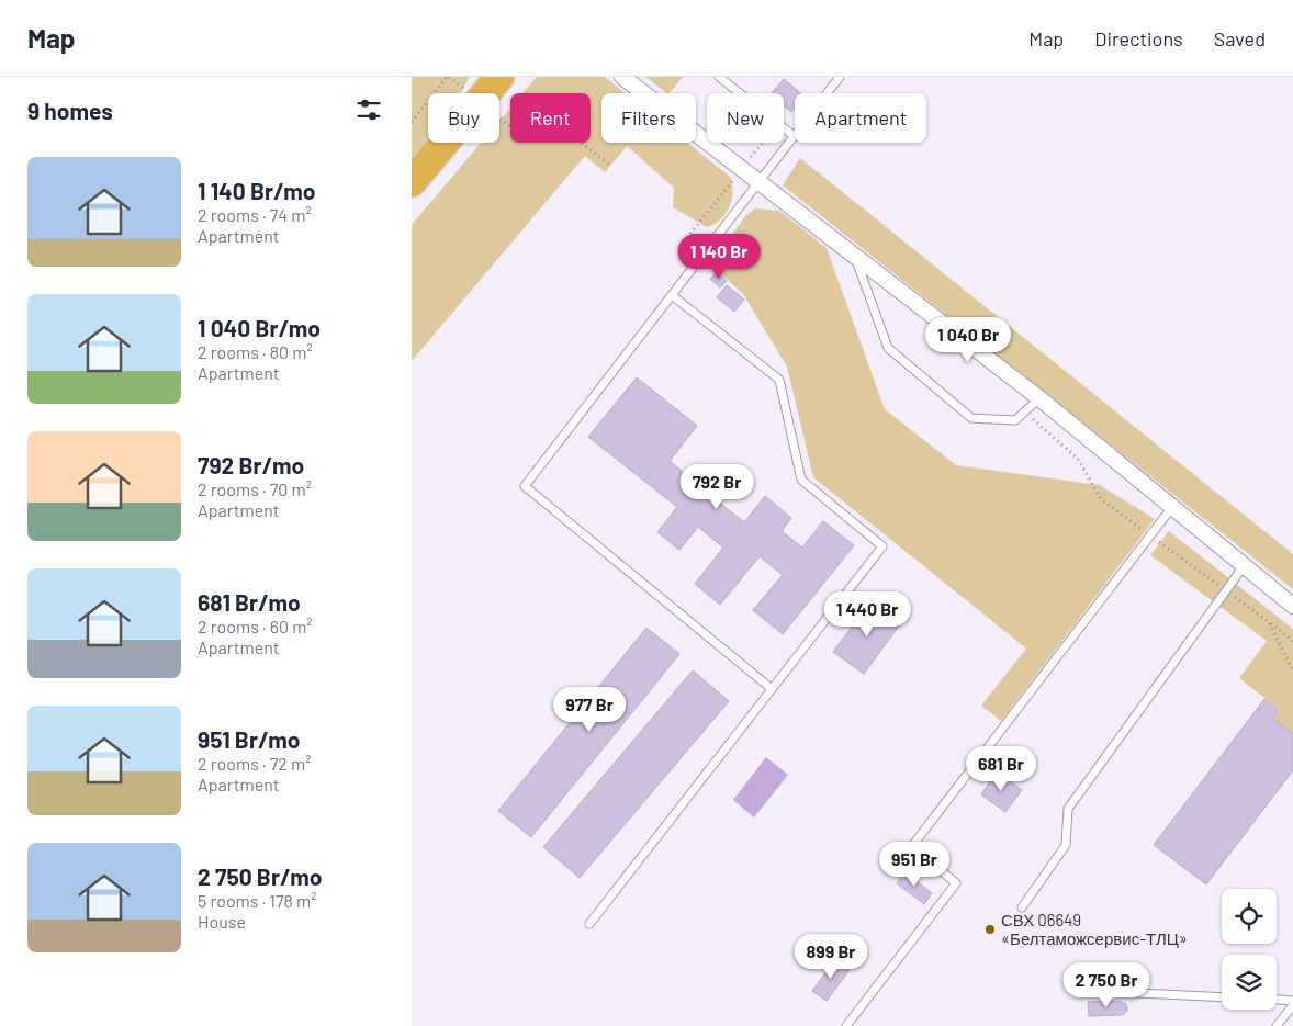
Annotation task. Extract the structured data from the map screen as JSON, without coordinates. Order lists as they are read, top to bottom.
{
  "places": ["СВХ 06649 «Белтаможсервис-ТЛЦ»"],
  "page": {
    "header": "Map",
    "nav": ["Map", "Directions", "Saved"],
    "heading": "9 homes",
    "chip": [
      "Buy",
      "Rent",
      "Filters",
      "New",
      "Apartment"
    ],
    "list": [
      {
        "name": "1 140 Br/mo",
        "note": "2 rooms · 74 m² · Apartment"
      },
      {
        "name": "1 040 Br/mo",
        "note": "2 rooms · 80 m² · Apartment"
      },
      {
        "name": "792 Br/mo",
        "note": "2 rooms · 70 m² · Apartment"
      },
      {
        "name": "681 Br/mo",
        "note": "2 rooms · 60 m² · Apartment"
      },
      {
        "name": "951 Br/mo",
        "note": "2 rooms · 72 m² · Apartment"
      },
      {
        "name": "2 750 Br/mo",
        "note": "5 rooms · 178 m² · House"
      }
    ],
    "price": [
      "1 140 Br",
      "1 040 Br",
      "792 Br",
      "1 440 Br",
      "977 Br",
      "681 Br",
      "951 Br",
      "899 Br",
      "2 750 Br"
    ]
  }
}
